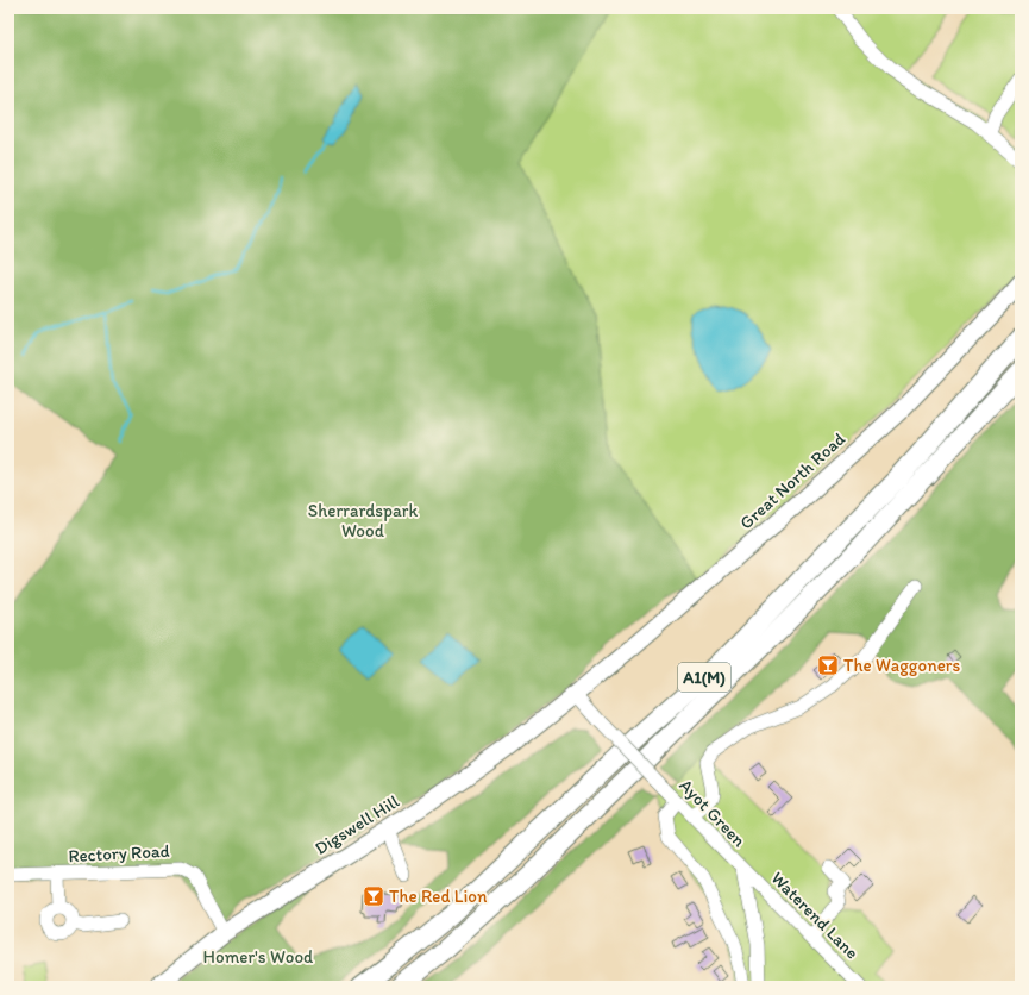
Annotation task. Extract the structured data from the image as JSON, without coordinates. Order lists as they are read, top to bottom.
{
  "streets": {
    "highway": ["A1(M)"],
    "main road": ["Great North Road", "Digswell Hill"],
    "street": ["Ayot Green", "Rectory Road", "Waterend Lane"]
  },
  "crossings": [
    ["Great North Road", "Ayot Green"],
    ["Great North Road", "Digswell Hill"],
    ["Ayot Green", "Digswell Hill"],
    ["Ayot Green", "Waterend Lane"],
    ["Digswell Hill", "Rectory Road"]
  ],
  "parks": ["Sherrardspark Wood", "Homer's Wood"],
  "places": {
    "bar": ["The Waggoners", "The Red Lion"]
  }
}
